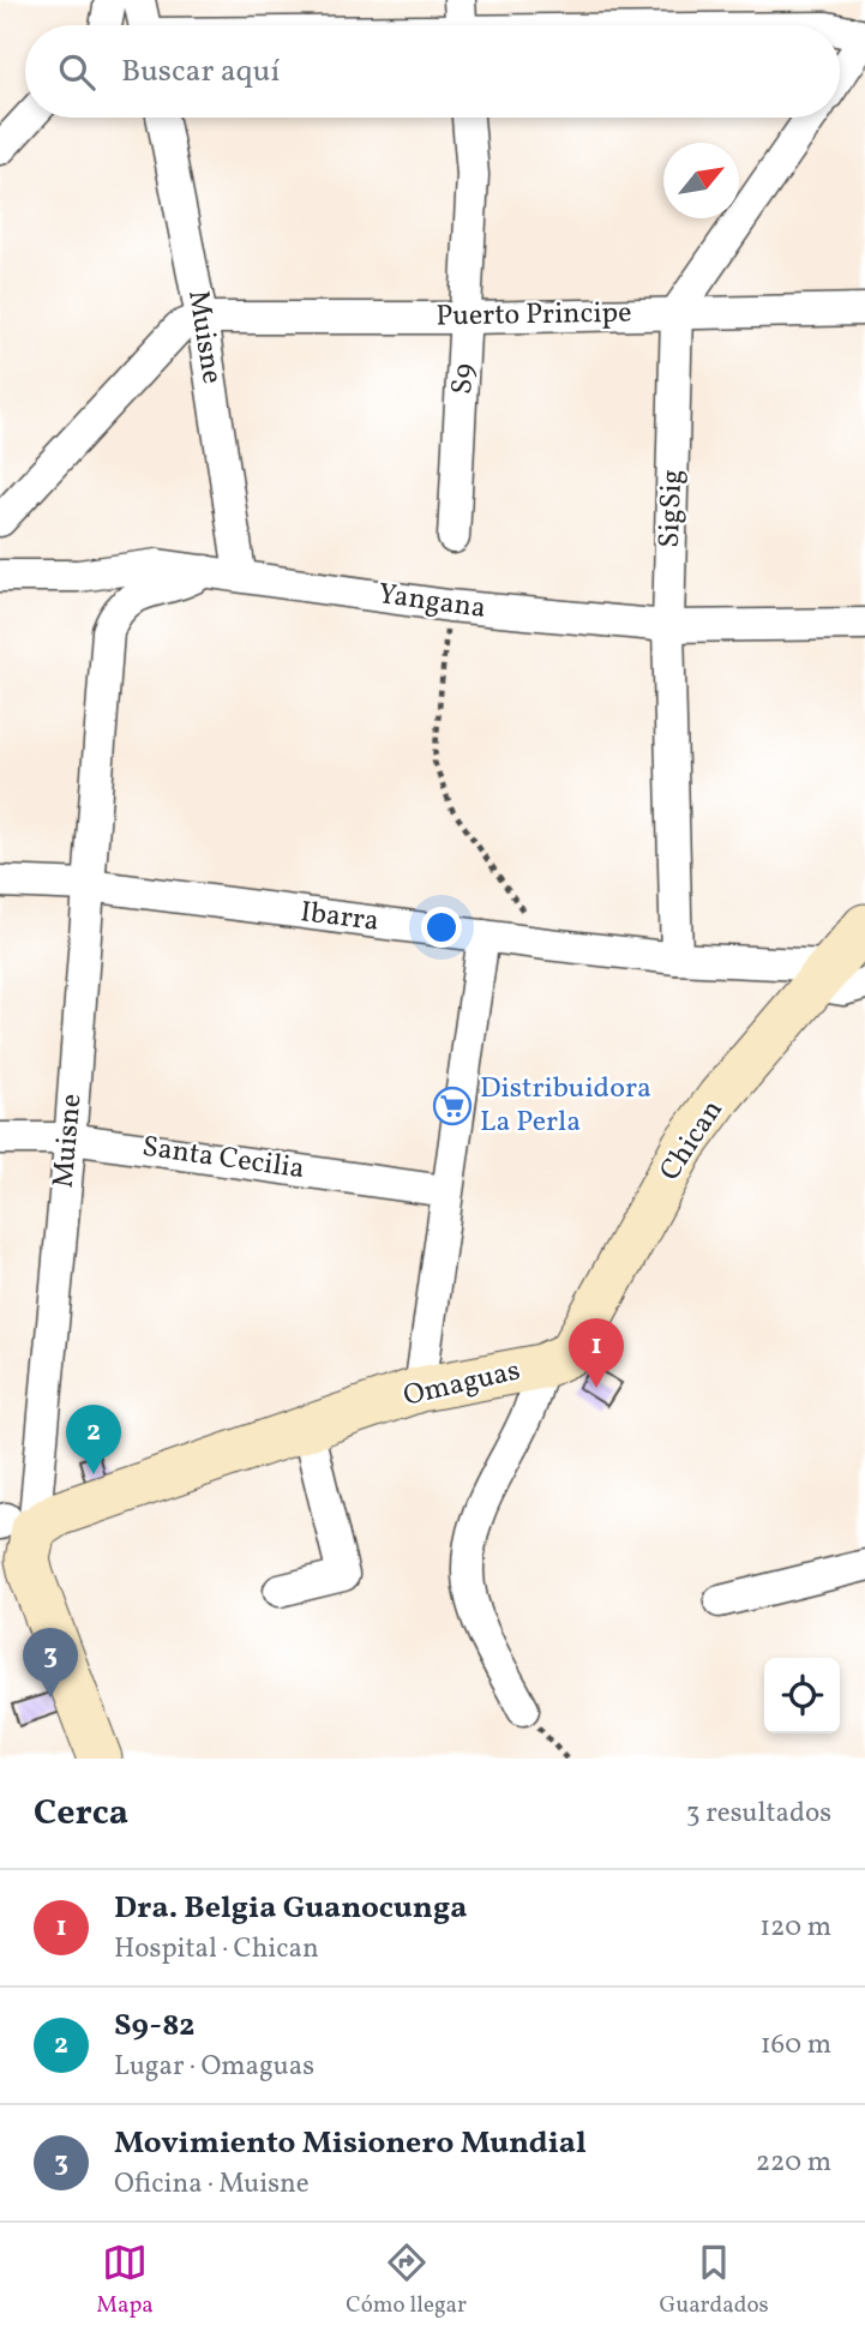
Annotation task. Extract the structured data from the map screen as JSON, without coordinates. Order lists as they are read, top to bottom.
{
  "streets": {
    "street": [
      "Puerto Principe",
      "Muisne",
      "S9",
      "SigSig",
      "Yangana",
      "Ibarra",
      "Chican",
      "Santa Cecilia",
      "Omaguas"
    ]
  },
  "crossings": [
    ["Puerto Principe", "Muisne"],
    ["Puerto Principe", "S9"],
    ["Puerto Principe", "SigSig"],
    ["Muisne", "Yangana"],
    ["Muisne", "Ibarra"],
    ["Muisne", "Santa Cecilia"],
    ["Muisne", "Omaguas"],
    ["SigSig", "Yangana"],
    ["SigSig", "Ibarra"],
    ["Ibarra", "Chican"],
    ["Chican", "Omaguas"]
  ],
  "places": {
    "supermarket": ["Distribuidora La Perla"]
  },
  "north": "top right",
  "page": {
    "search": "Buscar aquí",
    "pins": ["1", "2", "3"],
    "heading": ["Cerca", "3 resultados"],
    "list": [
      {
        "mark": "1",
        "name": "Dra. Belgia Guanocunga",
        "note": "Hospital · Chican",
        "value": "120 m"
      },
      {
        "mark": "2",
        "name": "S9-82",
        "note": "Lugar · Omaguas",
        "value": "160 m"
      },
      {
        "mark": "3",
        "name": "Movimiento Misionero Mundial",
        "note": "Oficina · Muisne",
        "value": "220 m"
      }
    ],
    "nav": ["Mapa", "Cómo llegar", "Guardados"]
  }
}
